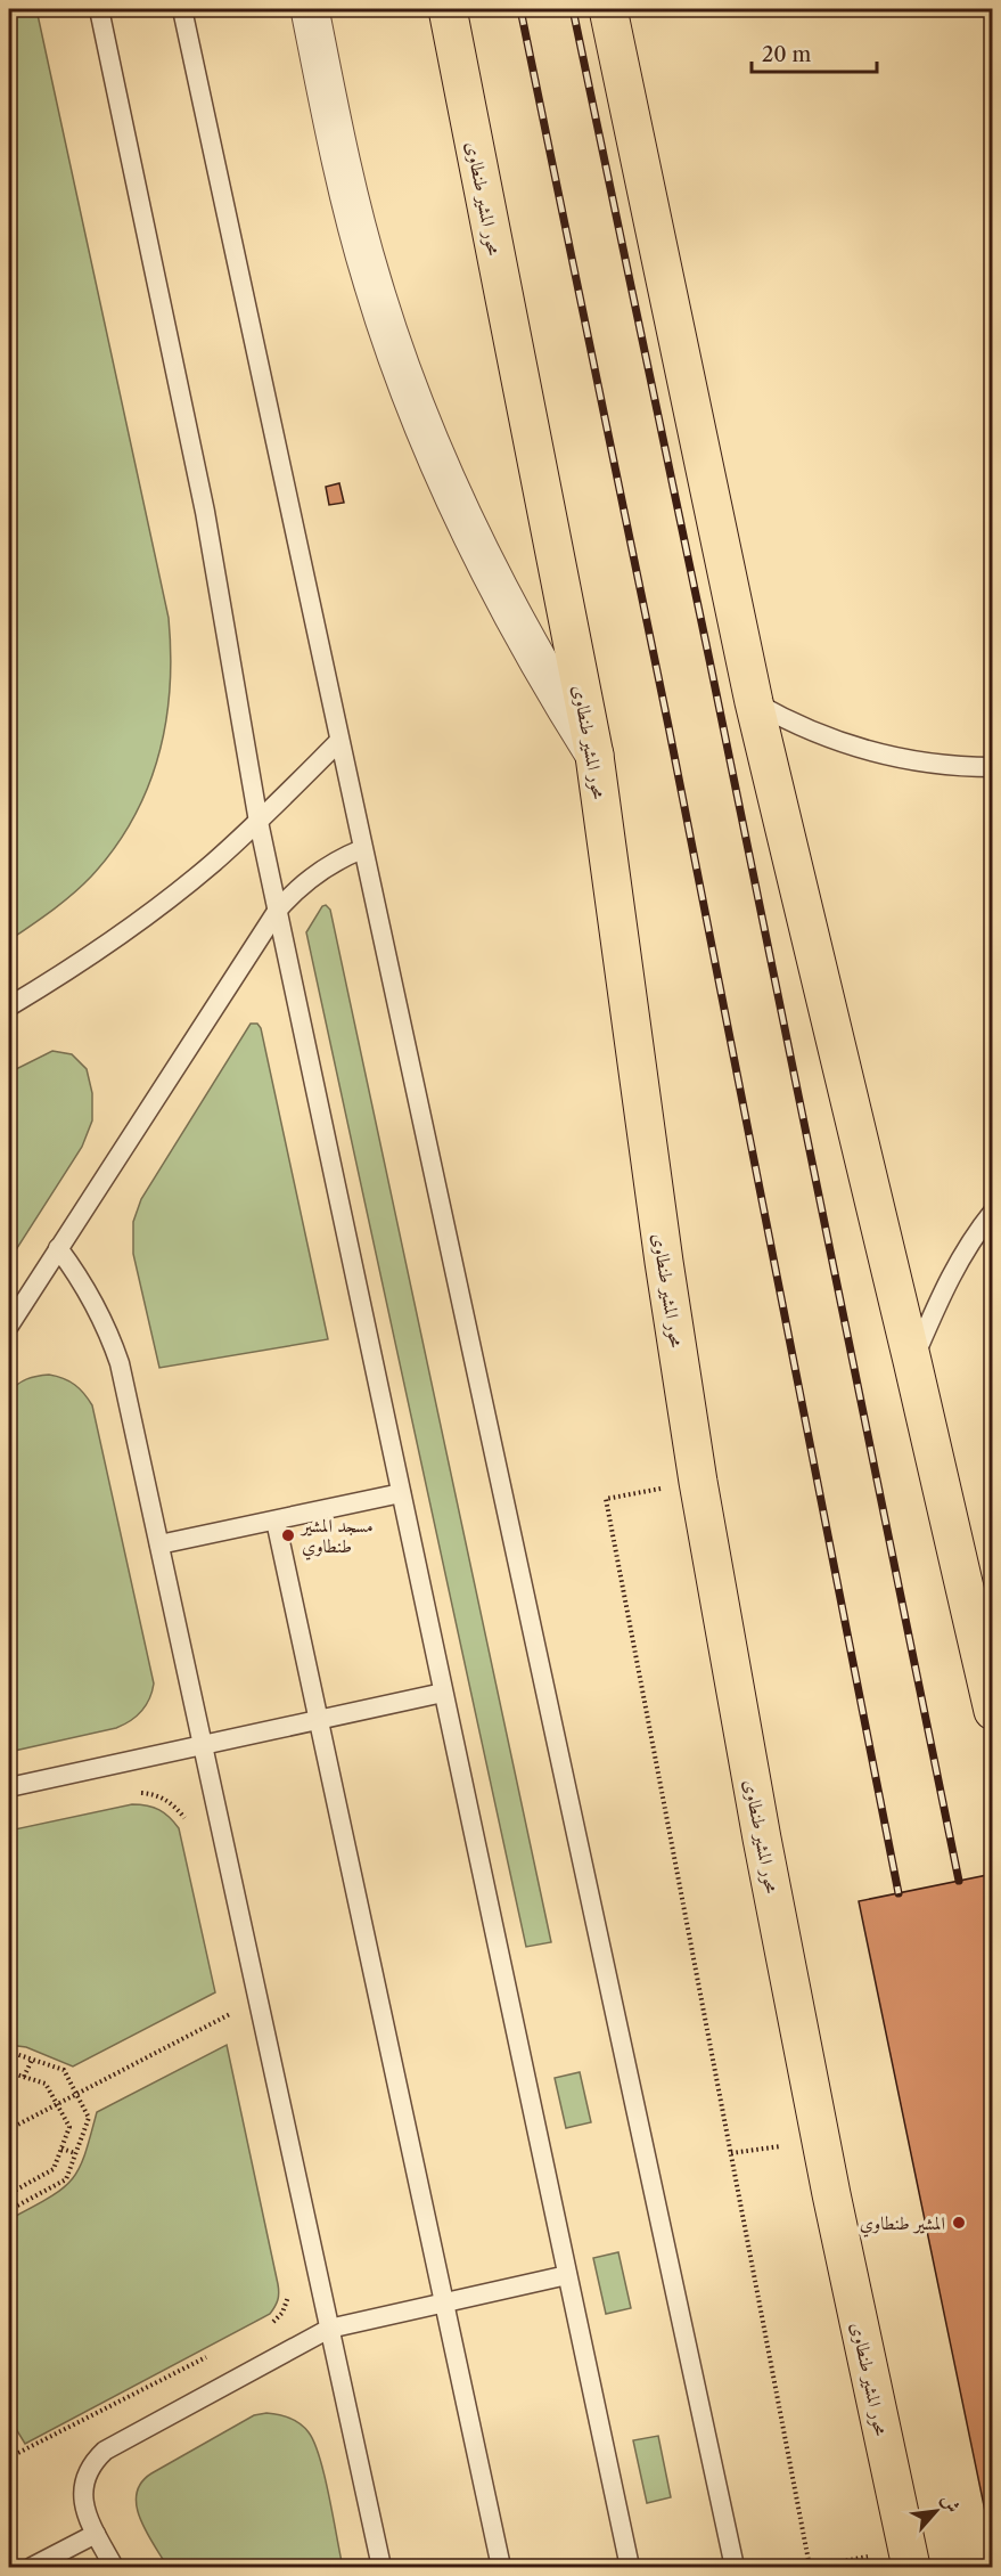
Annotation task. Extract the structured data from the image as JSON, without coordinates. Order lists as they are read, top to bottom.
{
  "streets": {
    "highway": ["محور المشير طنطاوى"]
  },
  "places": ["مسجد المشير طنطاوي", "المشير طنطاوي"],
  "scale_bar": "20 m",
  "north": "top right"
}
